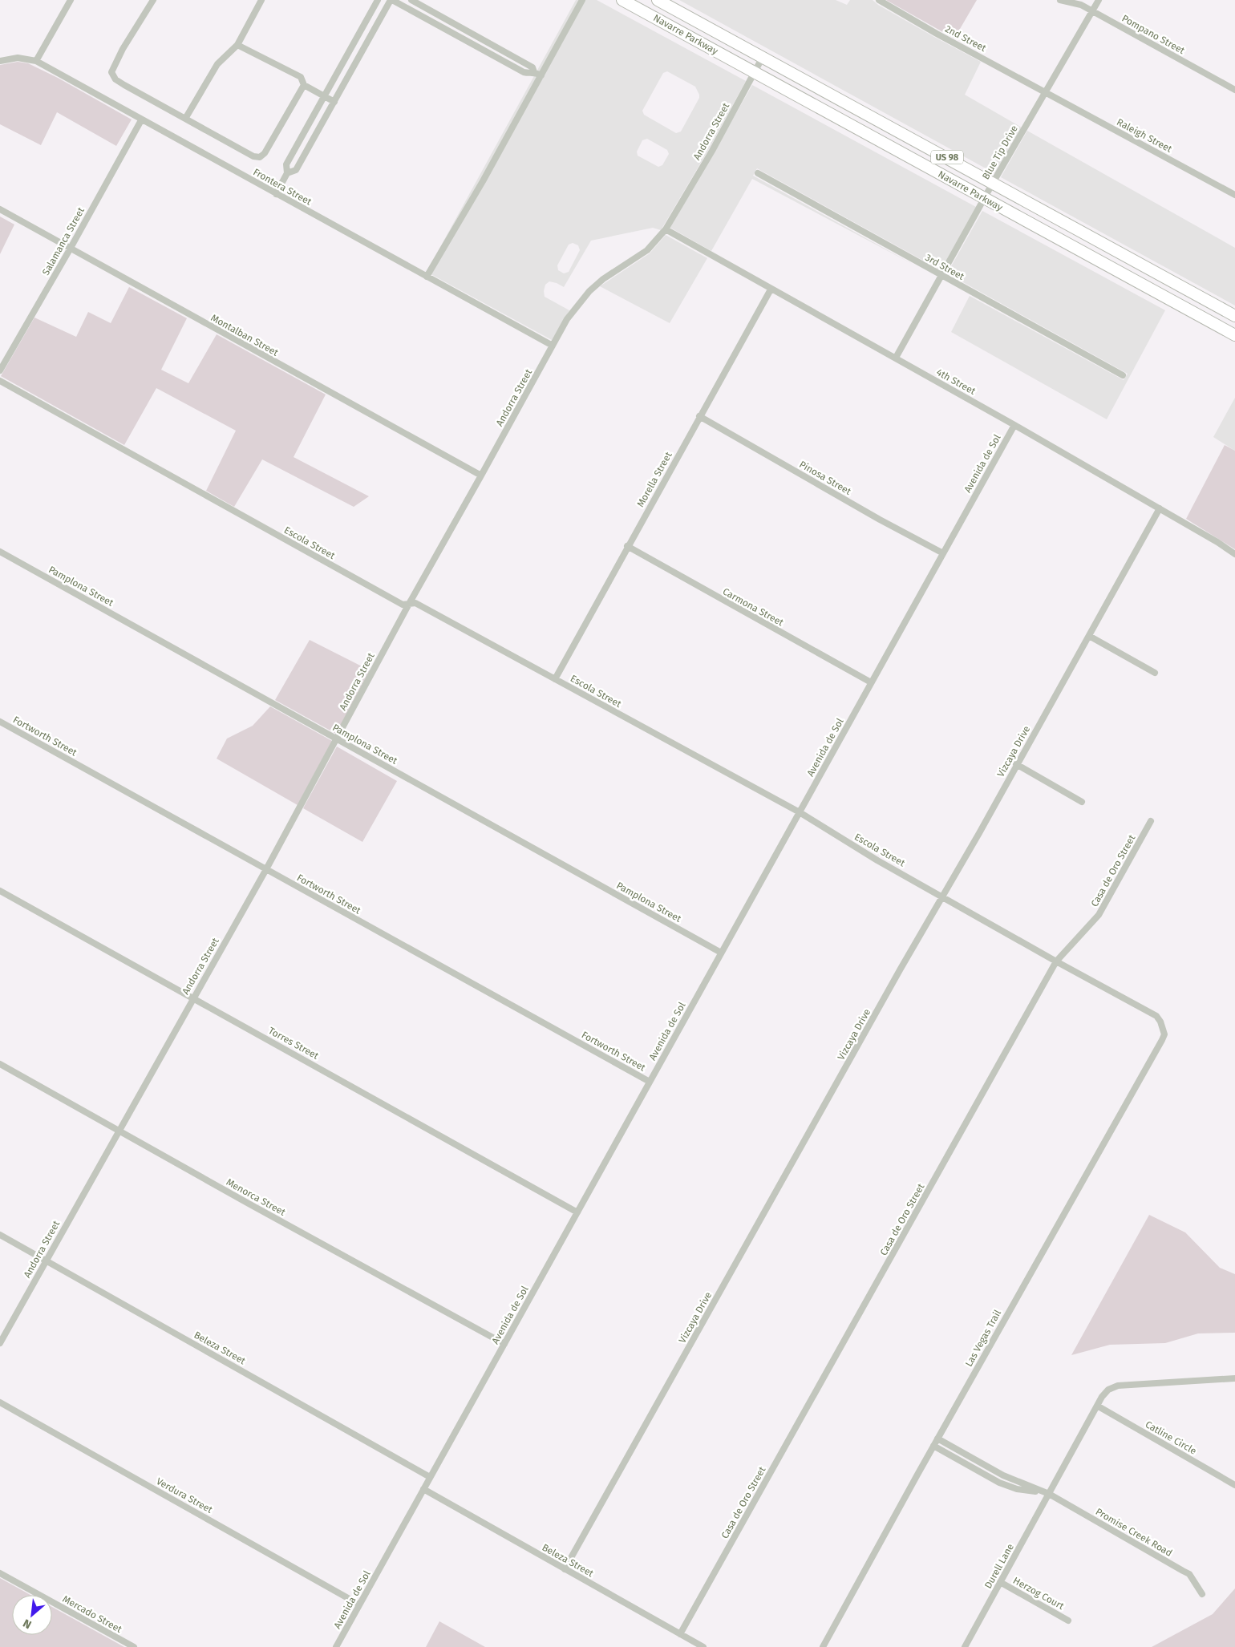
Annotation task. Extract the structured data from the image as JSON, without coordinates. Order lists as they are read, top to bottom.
{
  "streets": {
    "highway": ["Navarre Parkway", "US 98"],
    "street": [
      "Pompano Street",
      "2nd Street",
      "Andorra Street",
      "Raleigh Street",
      "Blue Tip Drive",
      "Frontera Street",
      "Salamanca Street",
      "3rd Street",
      "Montalban Street",
      "4th Street",
      "Avenida de Sol",
      "Pinosa Street",
      "Morella Street",
      "Escola Street",
      "Pamplona Street",
      "Carmona Street",
      "Fortworth Street",
      "Vizcaya Drive",
      "Casa de Oro Street",
      "Torres Street",
      "Menorca Street",
      "Las Vegas Trail",
      "Beleza Street",
      "Catline Circle",
      "Verdura Street",
      "Promise Creek Road",
      "Durell Lane",
      "Herzog Court",
      "Mercado Street"
    ]
  },
  "crossings": [
    ["Navarre Parkway", "Andorra Street"],
    ["Navarre Parkway", "Blue Tip Drive"],
    ["Pompano Street", "Blue Tip Drive"],
    ["2nd Street", "Raleigh Street"],
    ["2nd Street", "Blue Tip Drive"],
    ["Andorra Street", "Frontera Street"],
    ["Andorra Street", "Montalban Street"],
    ["Andorra Street", "4th Street"],
    ["Andorra Street", "Escola Street"],
    ["Andorra Street", "Pamplona Street"],
    ["Andorra Street", "Fortworth Street"],
    ["Andorra Street", "Torres Street"],
    ["Andorra Street", "Menorca Street"],
    ["Andorra Street", "Beleza Street"],
    ["Raleigh Street", "Blue Tip Drive"],
    ["Blue Tip Drive", "3rd Street"],
    ["Blue Tip Drive", "4th Street"],
    ["Frontera Street", "Salamanca Street"],
    ["Salamanca Street", "Montalban Street"],
    ["4th Street", "Avenida de Sol"],
    ["4th Street", "Morella Street"],
    ["4th Street", "Vizcaya Drive"],
    ["Avenida de Sol", "Pinosa Street"],
    ["Avenida de Sol", "Escola Street"],
    ["Avenida de Sol", "Pamplona Street"],
    ["Avenida de Sol", "Carmona Street"],
    ["Avenida de Sol", "Fortworth Street"],
    ["Avenida de Sol", "Torres Street"],
    ["Avenida de Sol", "Menorca Street"],
    ["Avenida de Sol", "Beleza Street"],
    ["Avenida de Sol", "Verdura Street"],
    ["Pinosa Street", "Morella Street"],
    ["Morella Street", "Escola Street"],
    ["Morella Street", "Carmona Street"],
    ["Escola Street", "Vizcaya Drive"],
    ["Escola Street", "Casa de Oro Street"],
    ["Escola Street", "Las Vegas Trail"],
    ["Vizcaya Drive", "Beleza Street"],
    ["Casa de Oro Street", "Beleza Street"],
    ["Las Vegas Trail", "Promise Creek Road"],
    ["Promise Creek Road", "Durell Lane"],
    ["Durell Lane", "Herzog Court"]
  ],
  "north": "bottom left"
}
